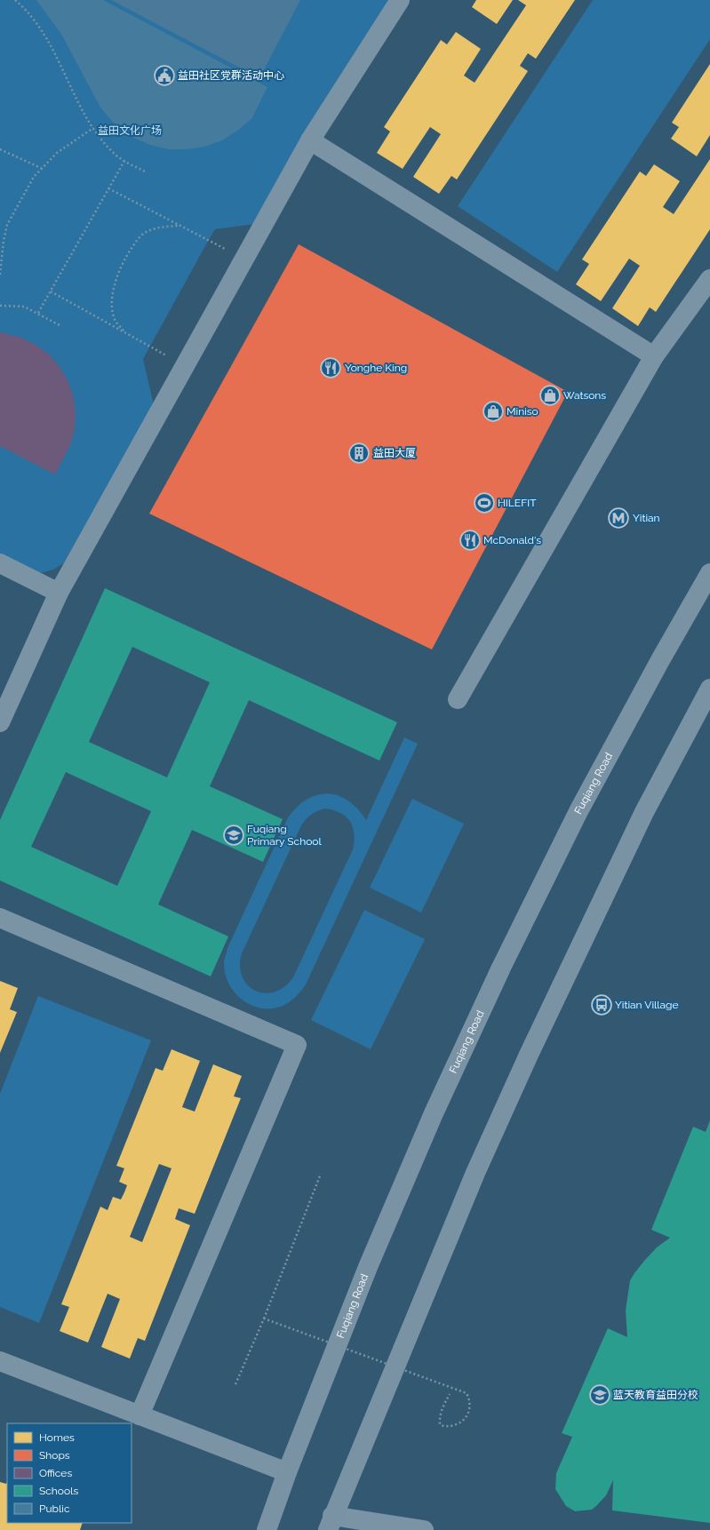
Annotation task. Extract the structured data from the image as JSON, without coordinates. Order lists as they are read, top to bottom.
{
  "streets": {
    "main road": ["Fuqiang Road"]
  },
  "parks": ["益田文化广场"],
  "places": {
    "public building": ["益田社区党群活动中心"],
    "restaurant": ["Yonghe King", "McDonald's"],
    "shop": ["Watsons", "Miniso"],
    "building": ["益田大厦"],
    "sports": ["HILEFIT"],
    "metro station": ["Yitian"],
    "school or university": ["Fuqiang Primary School", "蓝天教育益田分校"],
    "bus stop": ["Yitian Village"]
  },
  "legend": [
    "Homes",
    "Shops",
    "Offices",
    "Schools",
    "Public"
  ]
}
